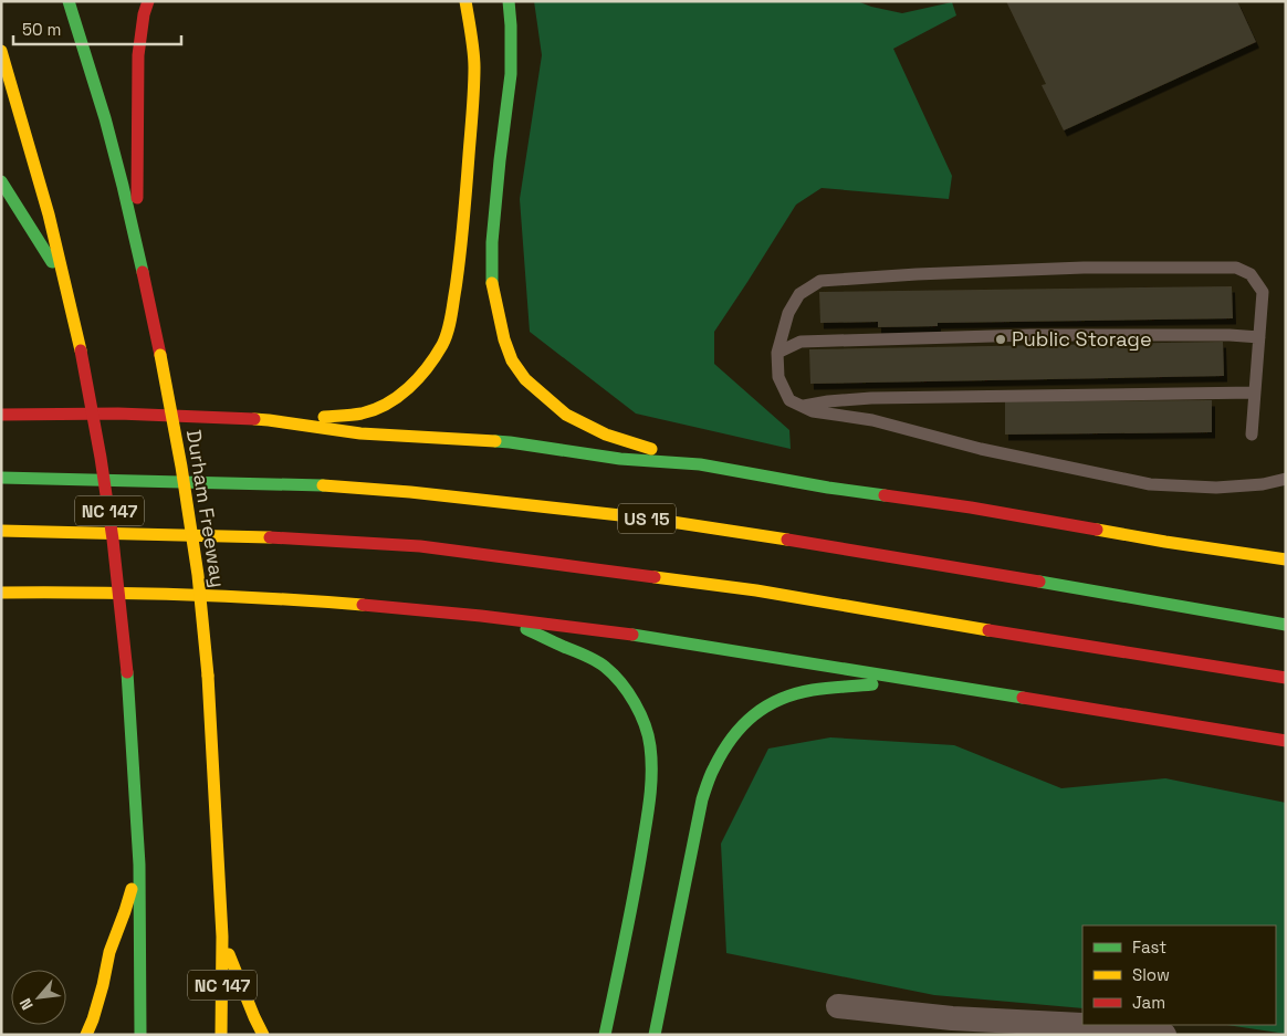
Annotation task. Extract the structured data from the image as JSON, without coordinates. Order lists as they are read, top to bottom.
{
  "streets": {
    "highway": ["Durham Freeway", "NC 147", "US 15"]
  },
  "places": ["Public Storage"],
  "legend": ["Fast", "Slow", "Jam"],
  "scale_bar": "50 m",
  "north": "bottom left"
}
